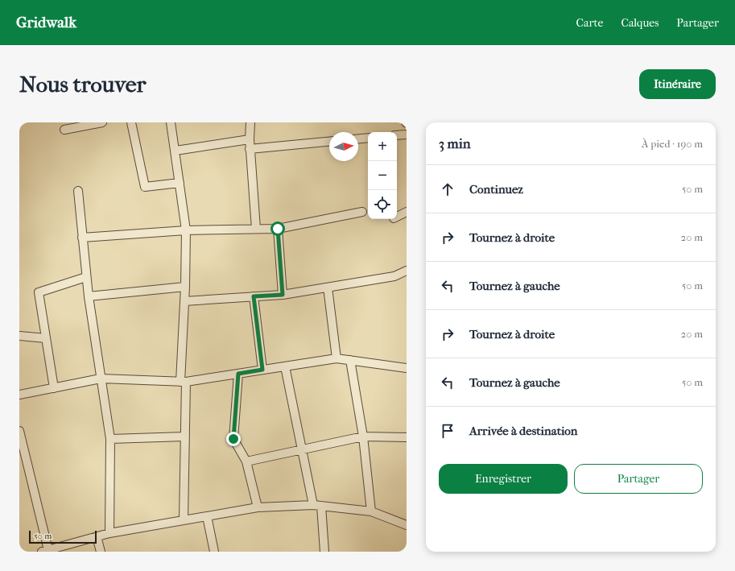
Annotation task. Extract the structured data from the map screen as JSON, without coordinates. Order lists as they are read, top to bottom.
{
  "scale_bar": "50 m",
  "north": "right",
  "page": {
    "header": "Gridwalk",
    "nav": ["Carte", "Calques", "Partager"],
    "buttons": [
      "Itinéraire",
      ["Enregistrer", "Partager"]
    ],
    "title": "Nous trouver",
    "heading": ["3 min", "À pied · 190 m"],
    "map_buttons": ["+", "−"],
    "list": [
      ["Continuez", "50 m"],
      ["Tournez à droite", "20 m"],
      ["Tournez à gauche", "50 m"],
      ["Tournez à droite", "20 m"],
      ["Tournez à gauche", "50 m"],
      "Arrivée à destination"
    ],
    "scale": "50 m"
  }
}
